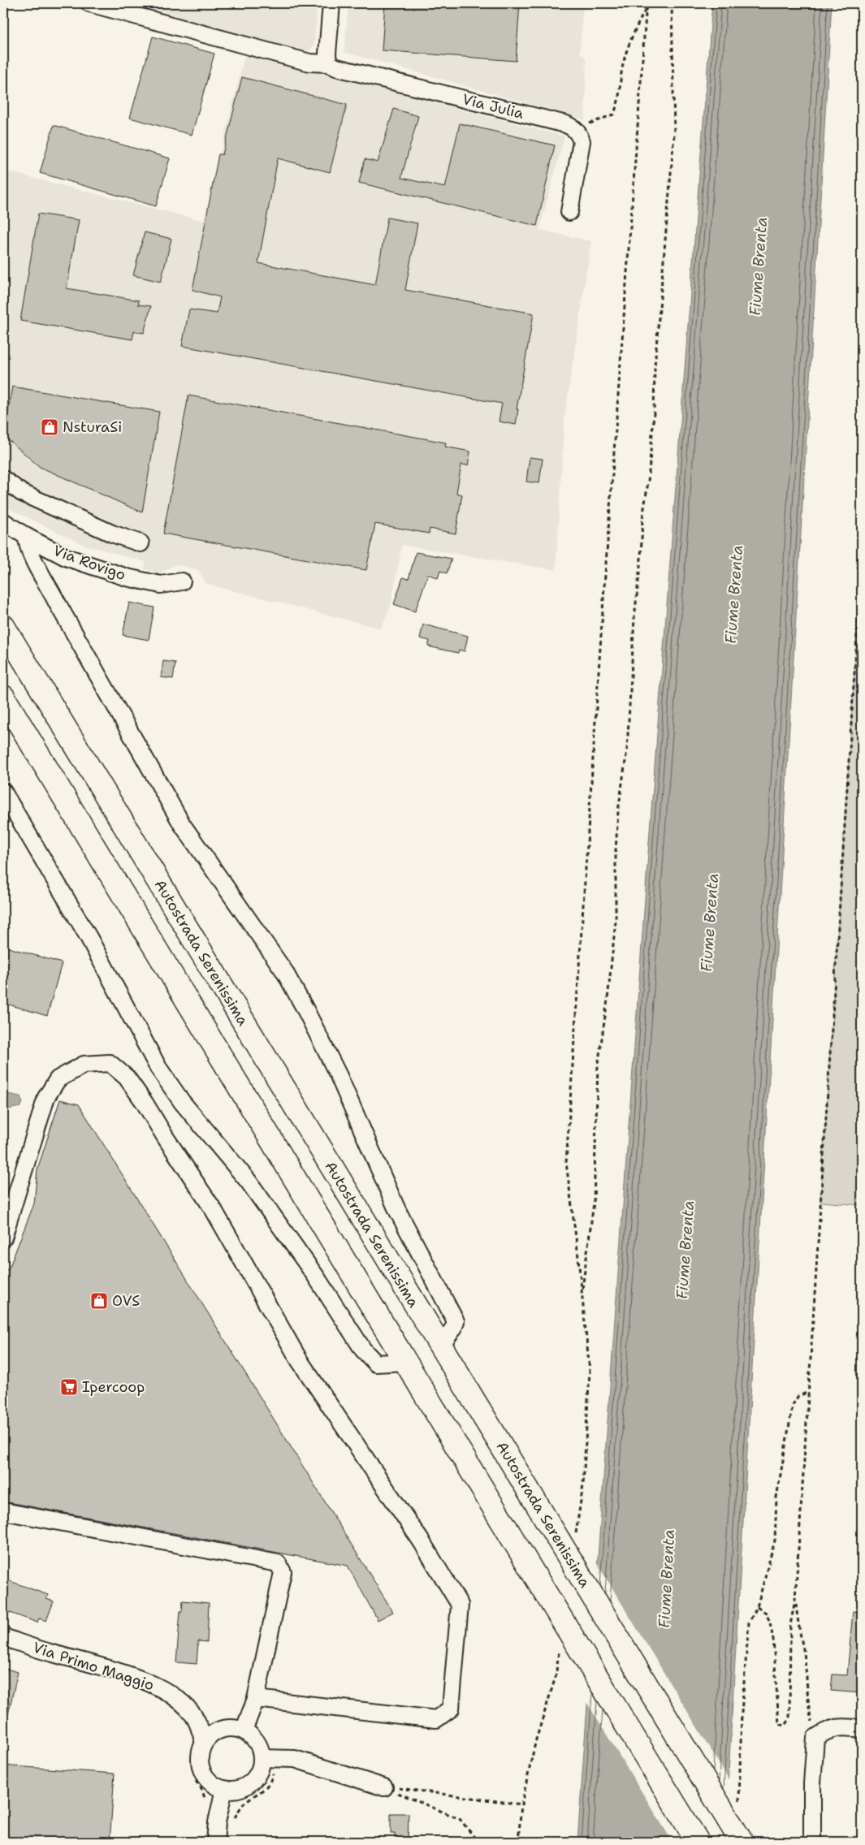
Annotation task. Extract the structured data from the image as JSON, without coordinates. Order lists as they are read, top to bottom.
{
  "streets": {
    "highway": ["Autostrada Serenissima"],
    "street": ["Via Julia", "Via Rovigo", "Via Primo Maggio"]
  },
  "water": ["Fiume Brenta"],
  "places": {
    "shop": ["NsturaSi", "OVS"],
    "supermarket": ["Ipercoop"]
  }
}
